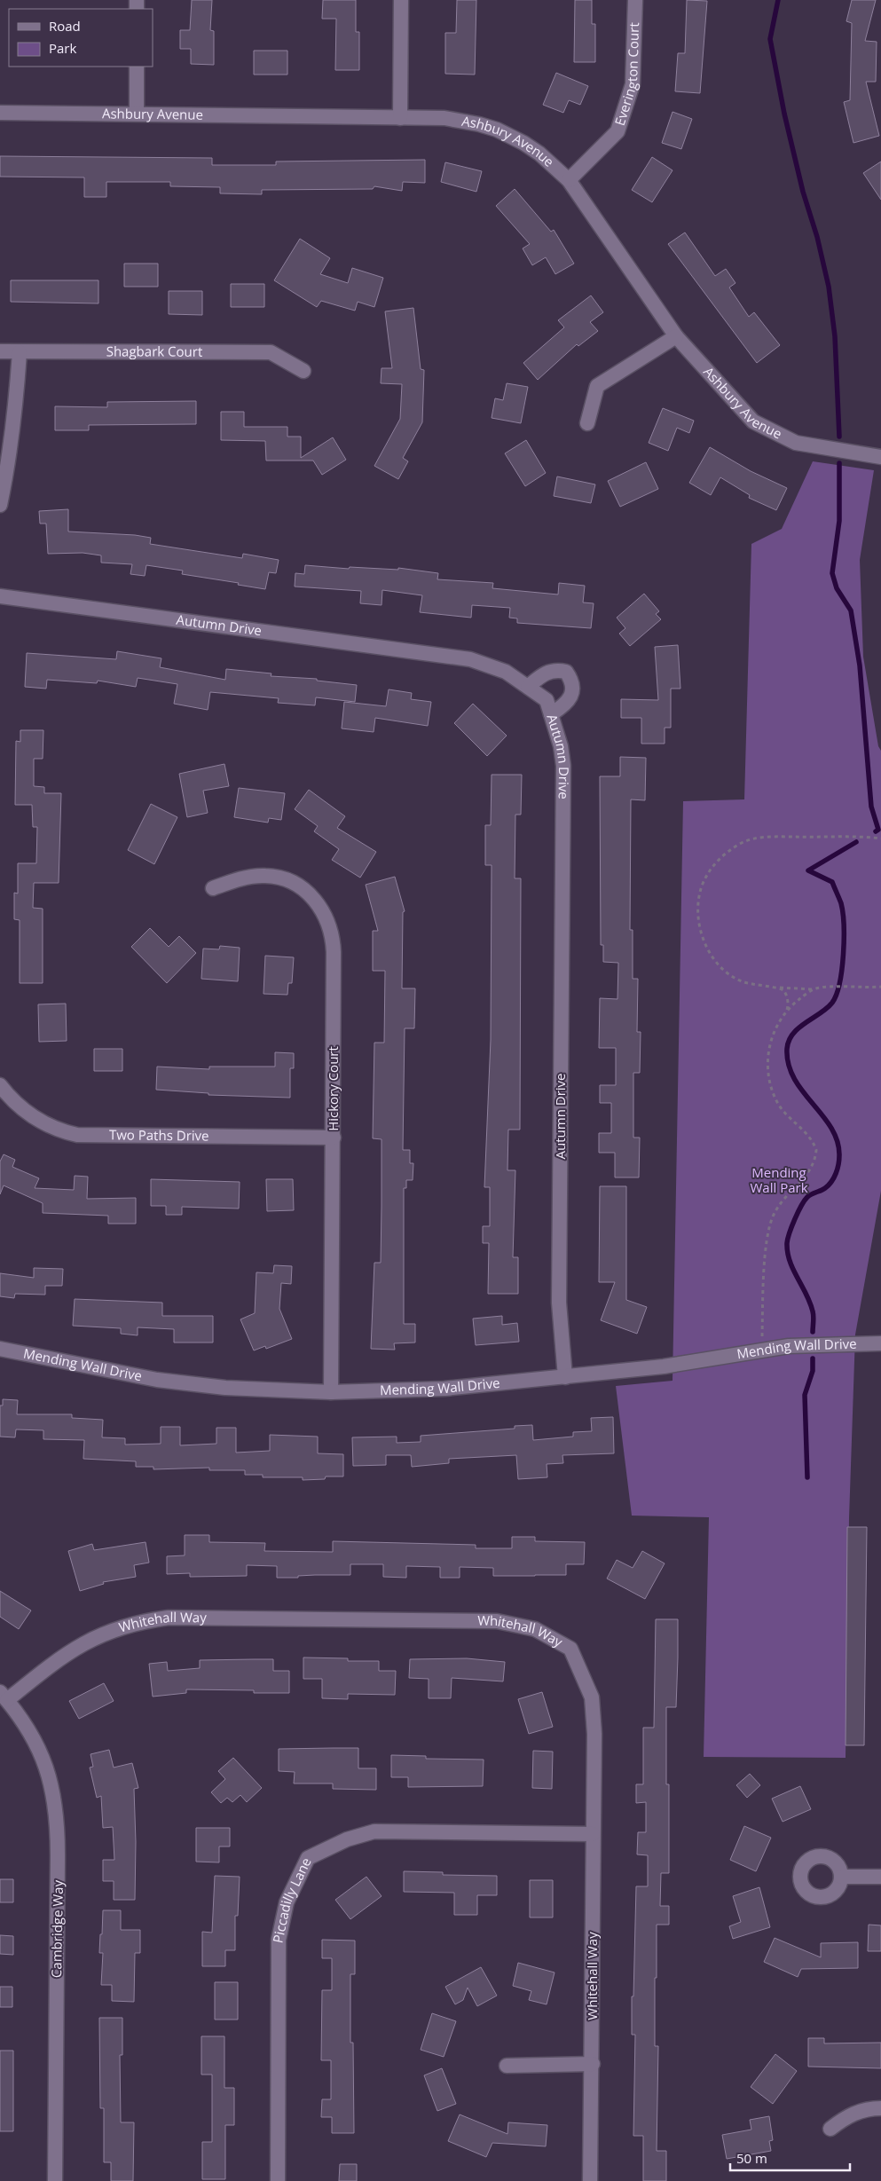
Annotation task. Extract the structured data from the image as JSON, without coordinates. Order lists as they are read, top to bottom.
{
  "streets": {
    "street": [
      "Everington Court",
      "Ashbury Avenue",
      "Shagbark Court",
      "Autumn Drive",
      "Hickory Court",
      "Two Paths Drive",
      "Mending Wall Drive",
      "Whitehall Way",
      "Piccadilly Lane",
      "Cambridge Way"
    ]
  },
  "crossings": [
    ["Everington Court", "Ashbury Avenue"],
    ["Autumn Drive", "Mending Wall Drive"],
    ["Hickory Court", "Two Paths Drive"],
    ["Hickory Court", "Mending Wall Drive"],
    ["Whitehall Way", "Piccadilly Lane"],
    ["Whitehall Way", "Cambridge Way"]
  ],
  "parks": ["Mending Wall Park"],
  "legend": ["Road", "Park"],
  "scale_bar": "50 m"
}
